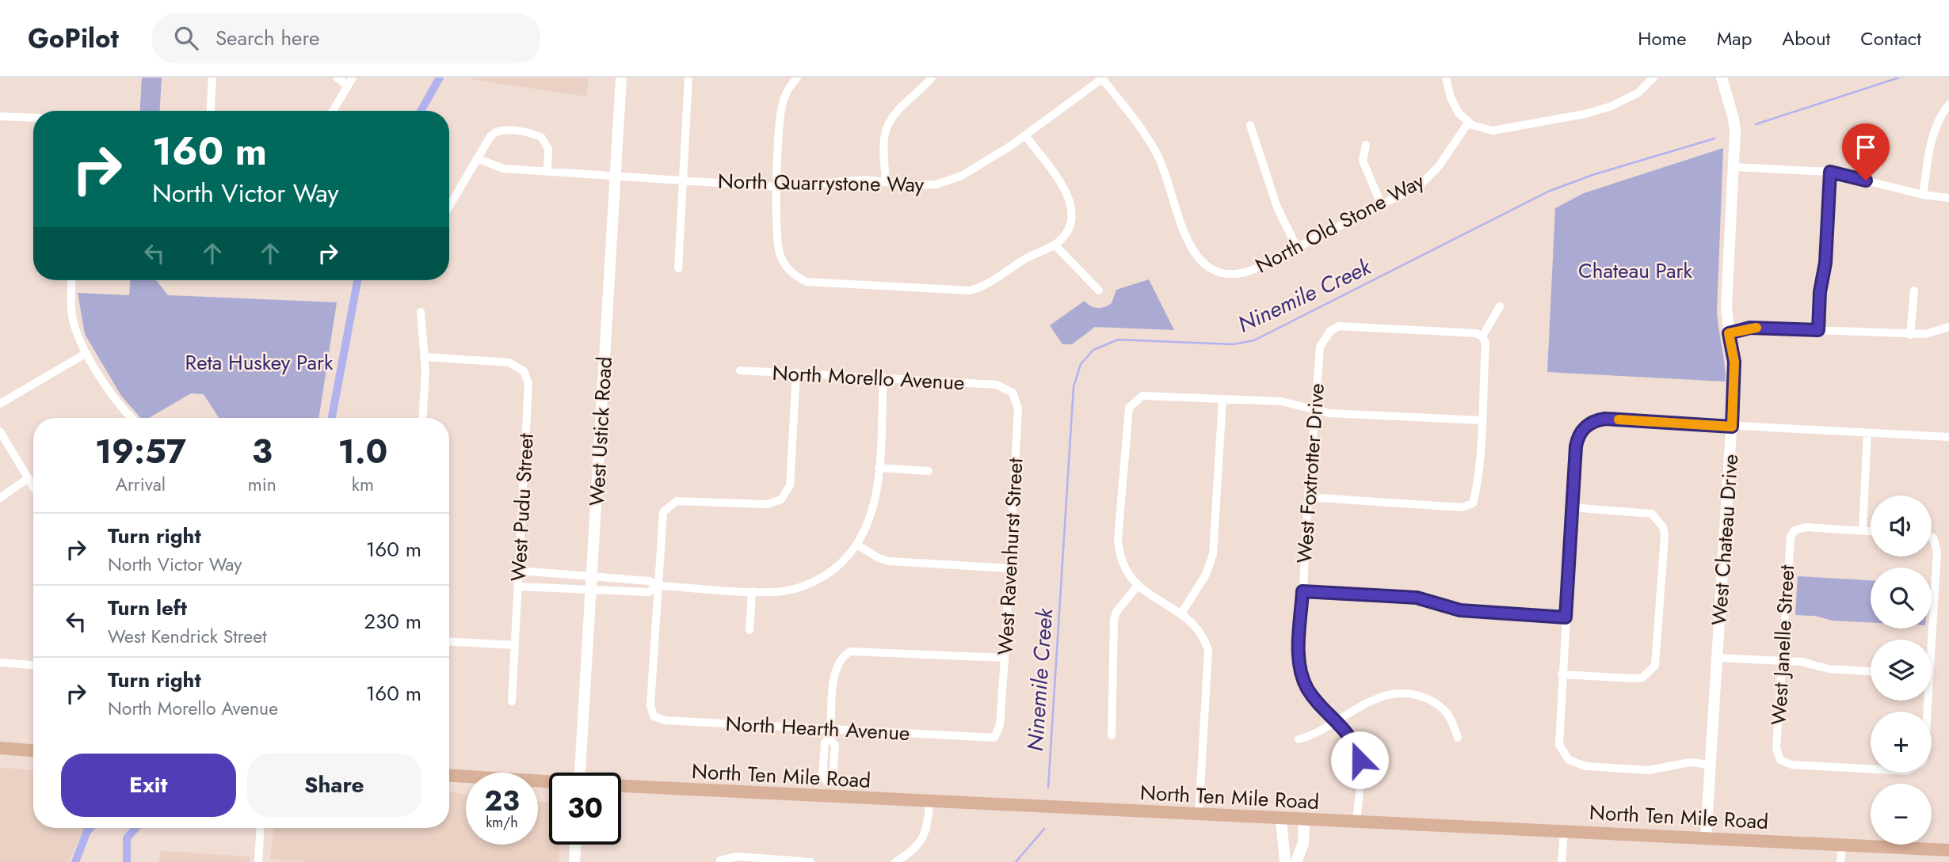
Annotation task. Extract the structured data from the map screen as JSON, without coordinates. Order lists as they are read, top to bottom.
{
  "streets": {
    "main road": ["North Ten Mile Road"],
    "street": [
      "North Quarrystone Way",
      "North Old Stone Way",
      "North Morello Avenue",
      "West Ustick Road",
      "West Foxtrotter Drive",
      "West Pudu Street",
      "West Chateau Drive",
      "West Ravenhurst Street",
      "West Janelle Street",
      "North Hearth Avenue"
    ]
  },
  "crossings": [
    ["North Quarrystone Way", "North Old Stone Way"],
    ["North Quarrystone Way", "West Ustick Road"],
    ["North Morello Avenue", "West Ravenhurst Street"],
    ["West Foxtrotter Drive", "North Ten Mile Road"],
    ["West Chateau Drive", "North Ten Mile Road"],
    ["West Ravenhurst Street", "North Hearth Avenue"]
  ],
  "water": ["Ninemile Creek"],
  "parks": ["Chateau Park", "Reta Huskey Park"],
  "page": {
    "header": "GoPilot",
    "search": "Search here",
    "nav": [
      "Home",
      "Map",
      "About",
      "Contact"
    ],
    "turn": ["160 m", "North Victor Way"],
    "eta": [
      "19:57",
      "Arrival",
      "3",
      "min",
      "1.0",
      "km"
    ],
    "map_buttons": ["+", "−"],
    "list": [
      {
        "name": "Turn right",
        "note": "North Victor Way",
        "value": "160 m"
      },
      {
        "name": "Turn left",
        "note": "West Kendrick Street",
        "value": "230 m"
      },
      {
        "name": "Turn right",
        "note": "North Morello Avenue",
        "value": "160 m"
      }
    ],
    "buttons": ["Exit", "Share"],
    "speed": "23 km/h",
    "limit": "30"
  }
}
